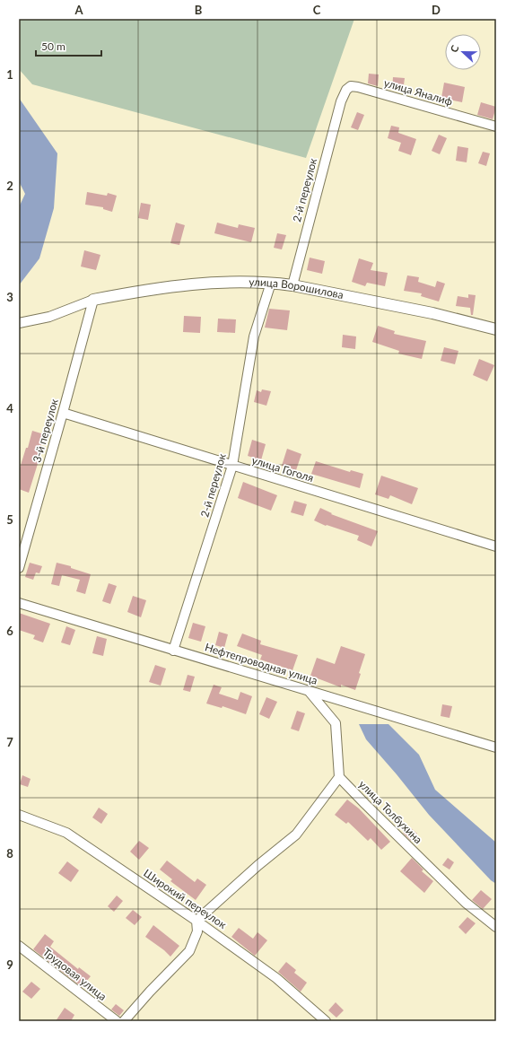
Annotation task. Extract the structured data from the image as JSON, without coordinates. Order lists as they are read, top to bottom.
{
  "streets": {
    "street": [
      "улица Яналиф",
      "2-й переулок",
      "улица Ворошилова",
      "3-й переулок",
      "улица Гоголя",
      "Нефтепроводная улица",
      "улица Толбухина",
      "Широкий переулок",
      "Трудовая улица"
    ]
  },
  "crossings": [
    ["улица Яналиф", "2-й переулок"],
    ["2-й переулок", "улица Ворошилова"],
    ["2-й переулок", "улица Гоголя"],
    ["2-й переулок", "Нефтепроводная улица"],
    ["улица Ворошилова", "3-й переулок"],
    ["3-й переулок", "улица Гоголя"]
  ],
  "scale_bar": "50 m",
  "north": "left",
  "grid": {
    "columns": [
      "A",
      "B",
      "C",
      "D"
    ],
    "rows": [
      "1",
      "2",
      "3",
      "4",
      "5",
      "6",
      "7",
      "8",
      "9"
    ]
  }
}
